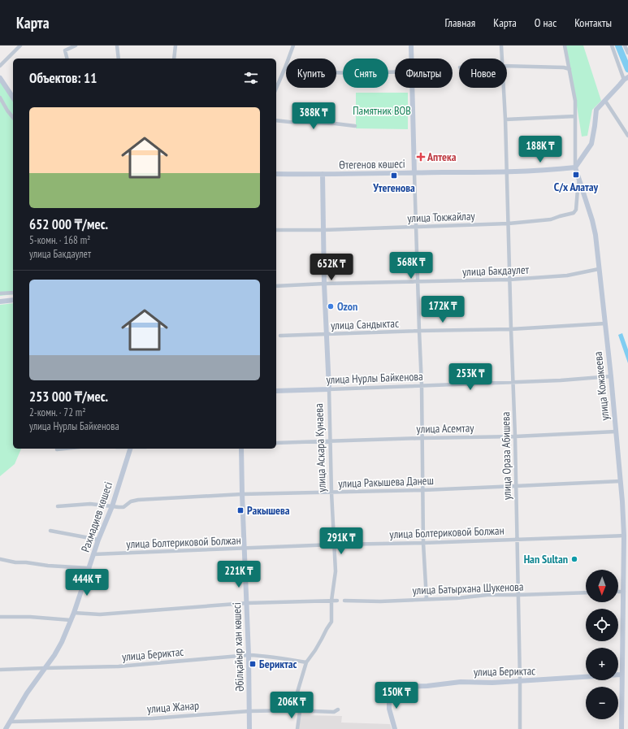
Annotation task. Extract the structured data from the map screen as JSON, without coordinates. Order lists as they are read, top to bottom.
{
  "streets": {
    "street": [
      "Өтегенов көшесі",
      "улица Токжайлау",
      "улица Бакдаулет",
      "улица Сандыктас",
      "улица Нурлы Байкенова",
      "улица Кожакеева",
      "улица Асемтау",
      "улица Аскара Кунаева",
      "улица Ораза Абишева",
      "улица Ракышева Данеш",
      "Рахмадиев көшесі",
      "улица Болтериковой Болжан",
      "улица Батырхана Шукенова",
      "Әбілқайыр хан көшесі",
      "улица Бериктас",
      "улица Жанар"
    ]
  },
  "crossings": [
    ["Өтегенов көшесі", "улица Кожакеева"],
    ["Өтегенов көшесі", "улица Аскара Кунаева"],
    ["Өтегенов көшесі", "улица Ораза Абишева"],
    ["улица Токжайлау", "улица Кожакеева"],
    ["улица Токжайлау", "улица Аскара Кунаева"],
    ["улица Токжайлау", "улица Ораза Абишева"],
    ["улица Бакдаулет", "улица Кожакеева"],
    ["улица Бакдаулет", "улица Аскара Кунаева"],
    ["улица Бакдаулет", "улица Ораза Абишева"],
    ["улица Сандыктас", "улица Кожакеева"],
    ["улица Сандыктас", "улица Аскара Кунаева"],
    ["улица Сандыктас", "улица Ораза Абишева"],
    ["улица Нурлы Байкенова", "улица Кожакеева"],
    ["улица Нурлы Байкенова", "улица Аскара Кунаева"],
    ["улица Нурлы Байкенова", "улица Ораза Абишева"],
    ["улица Кожакеева", "улица Асемтау"],
    ["улица Кожакеева", "улица Ракышева Данеш"],
    ["улица Кожакеева", "улица Болтериковой Болжан"],
    ["улица Кожакеева", "улица Бериктас"],
    ["улица Асемтау", "улица Аскара Кунаева"],
    ["улица Асемтау", "улица Ораза Абишева"],
    ["улица Аскара Кунаева", "улица Ракышева Данеш"],
    ["улица Аскара Кунаева", "улица Болтериковой Болжан"],
    ["улица Аскара Кунаева", "улица Бериктас"],
    ["улица Аскара Кунаева", "улица Жанар"],
    ["улица Ораза Абишева", "улица Ракышева Данеш"],
    ["улица Ораза Абишева", "улица Болтериковой Болжан"],
    ["улица Ораза Абишева", "улица Батырхана Шукенова"],
    ["улица Ораза Абишева", "улица Бериктас"],
    ["улица Ракышева Данеш", "Рахмадиев көшесі"],
    ["улица Ракышева Данеш", "Әбілқайыр хан көшесі"],
    ["Рахмадиев көшесі", "улица Болтериковой Болжан"],
    ["Рахмадиев көшесі", "улица Бериктас"],
    ["Рахмадиев көшесі", "улица Жанар"],
    ["улица Болтериковой Болжан", "Әбілқайыр хан көшесі"],
    ["Әбілқайыр хан көшесі", "улица Бериктас"],
    ["Әбілқайыр хан көшесі", "улица Жанар"]
  ],
  "parks": ["Памятник ВОВ"],
  "places": {
    "health": ["Аптека"],
    "transit": [
      "С/х Алатау",
      "Утегенова",
      "Ракышева",
      "Бериктас"
    ],
    "other": ["Ozon", "Han Sultan"]
  },
  "north": "bottom",
  "page": {
    "header": "Карта",
    "nav": [
      "Главная",
      "Карта",
      "О нас",
      "Контакты"
    ],
    "chip": [
      "Купить",
      "Снять",
      "Фильтры",
      "Новое"
    ],
    "heading": "Объектов: 11",
    "list": [
      {
        "name": "652 000 ₸/мес.",
        "note": "5-комн. · 168 m² · улица Бакдаулет"
      },
      {
        "name": "253 000 ₸/мес.",
        "note": "2-комн. · 72 m² · улица Нурлы Байкенова"
      }
    ],
    "price": [
      "388K ₸",
      "188K ₸",
      "568K ₸",
      "652K ₸",
      "172K ₸",
      "253K ₸",
      "291K ₸",
      "221K ₸",
      "444K ₸",
      "150K ₸",
      "206K ₸"
    ],
    "map_buttons": ["+", "−"]
  }
}
